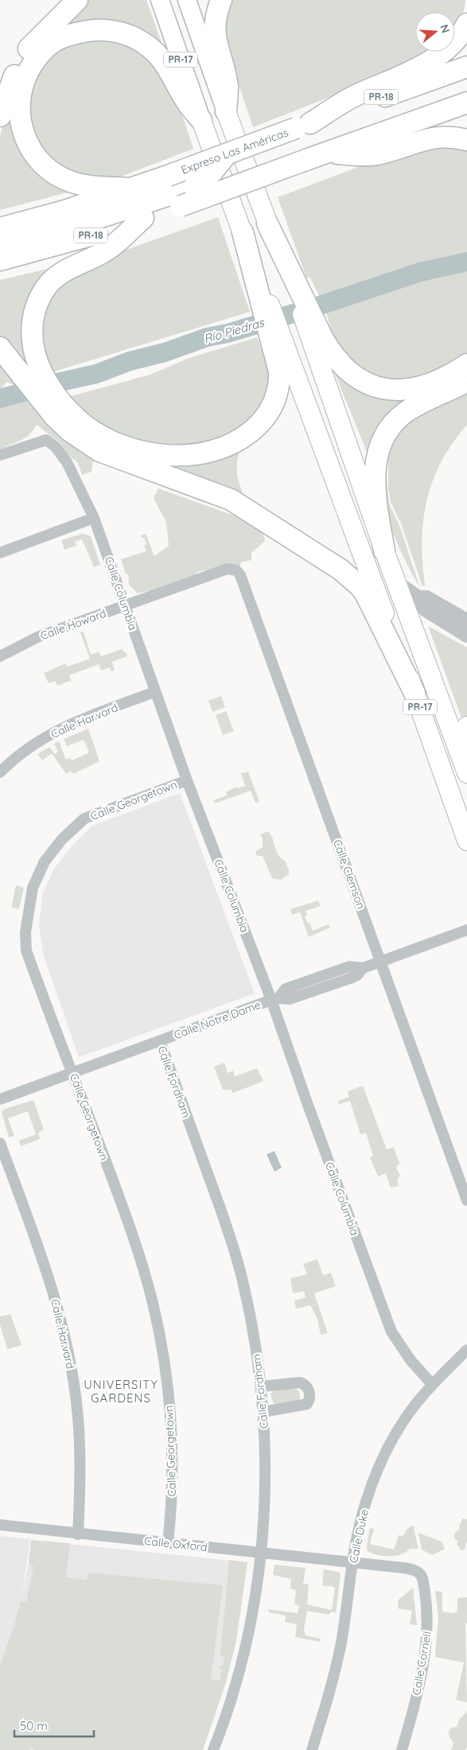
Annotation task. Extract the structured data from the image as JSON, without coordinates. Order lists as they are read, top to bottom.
{
  "streets": {
    "highway": ["PR-17", "PR-18", "Expreso Las Américas"],
    "street": [
      "Calle Columbia",
      "Calle Howard",
      "Calle Harvard",
      "Calle Georgetown",
      "Calle Clemson",
      "Calle Notre Dame",
      "Calle Fordham",
      "Calle Duke",
      "Calle Oxford",
      "Calle Cornell"
    ]
  },
  "crossings": [
    ["Calle Columbia", "Calle Howard"],
    ["Calle Columbia", "Calle Harvard"],
    ["Calle Columbia", "Calle Georgetown"],
    ["Calle Columbia", "Calle Notre Dame"],
    ["Calle Columbia", "Calle Duke"],
    ["Calle Howard", "Calle Clemson"],
    ["Calle Harvard", "Calle Oxford"],
    ["Calle Georgetown", "Calle Notre Dame"],
    ["Calle Georgetown", "Calle Oxford"],
    ["Calle Clemson", "Calle Notre Dame"],
    ["Calle Notre Dame", "Calle Fordham"],
    ["Calle Fordham", "Calle Oxford"],
    ["Calle Duke", "Calle Oxford"],
    ["Calle Duke", "Calle Cornell"],
    ["Calle Oxford", "Calle Cornell"]
  ],
  "districts": ["UNIVERSITY GARDENS"],
  "water": ["Río Piedras"],
  "scale_bar": "50 m",
  "north": "right"
}
